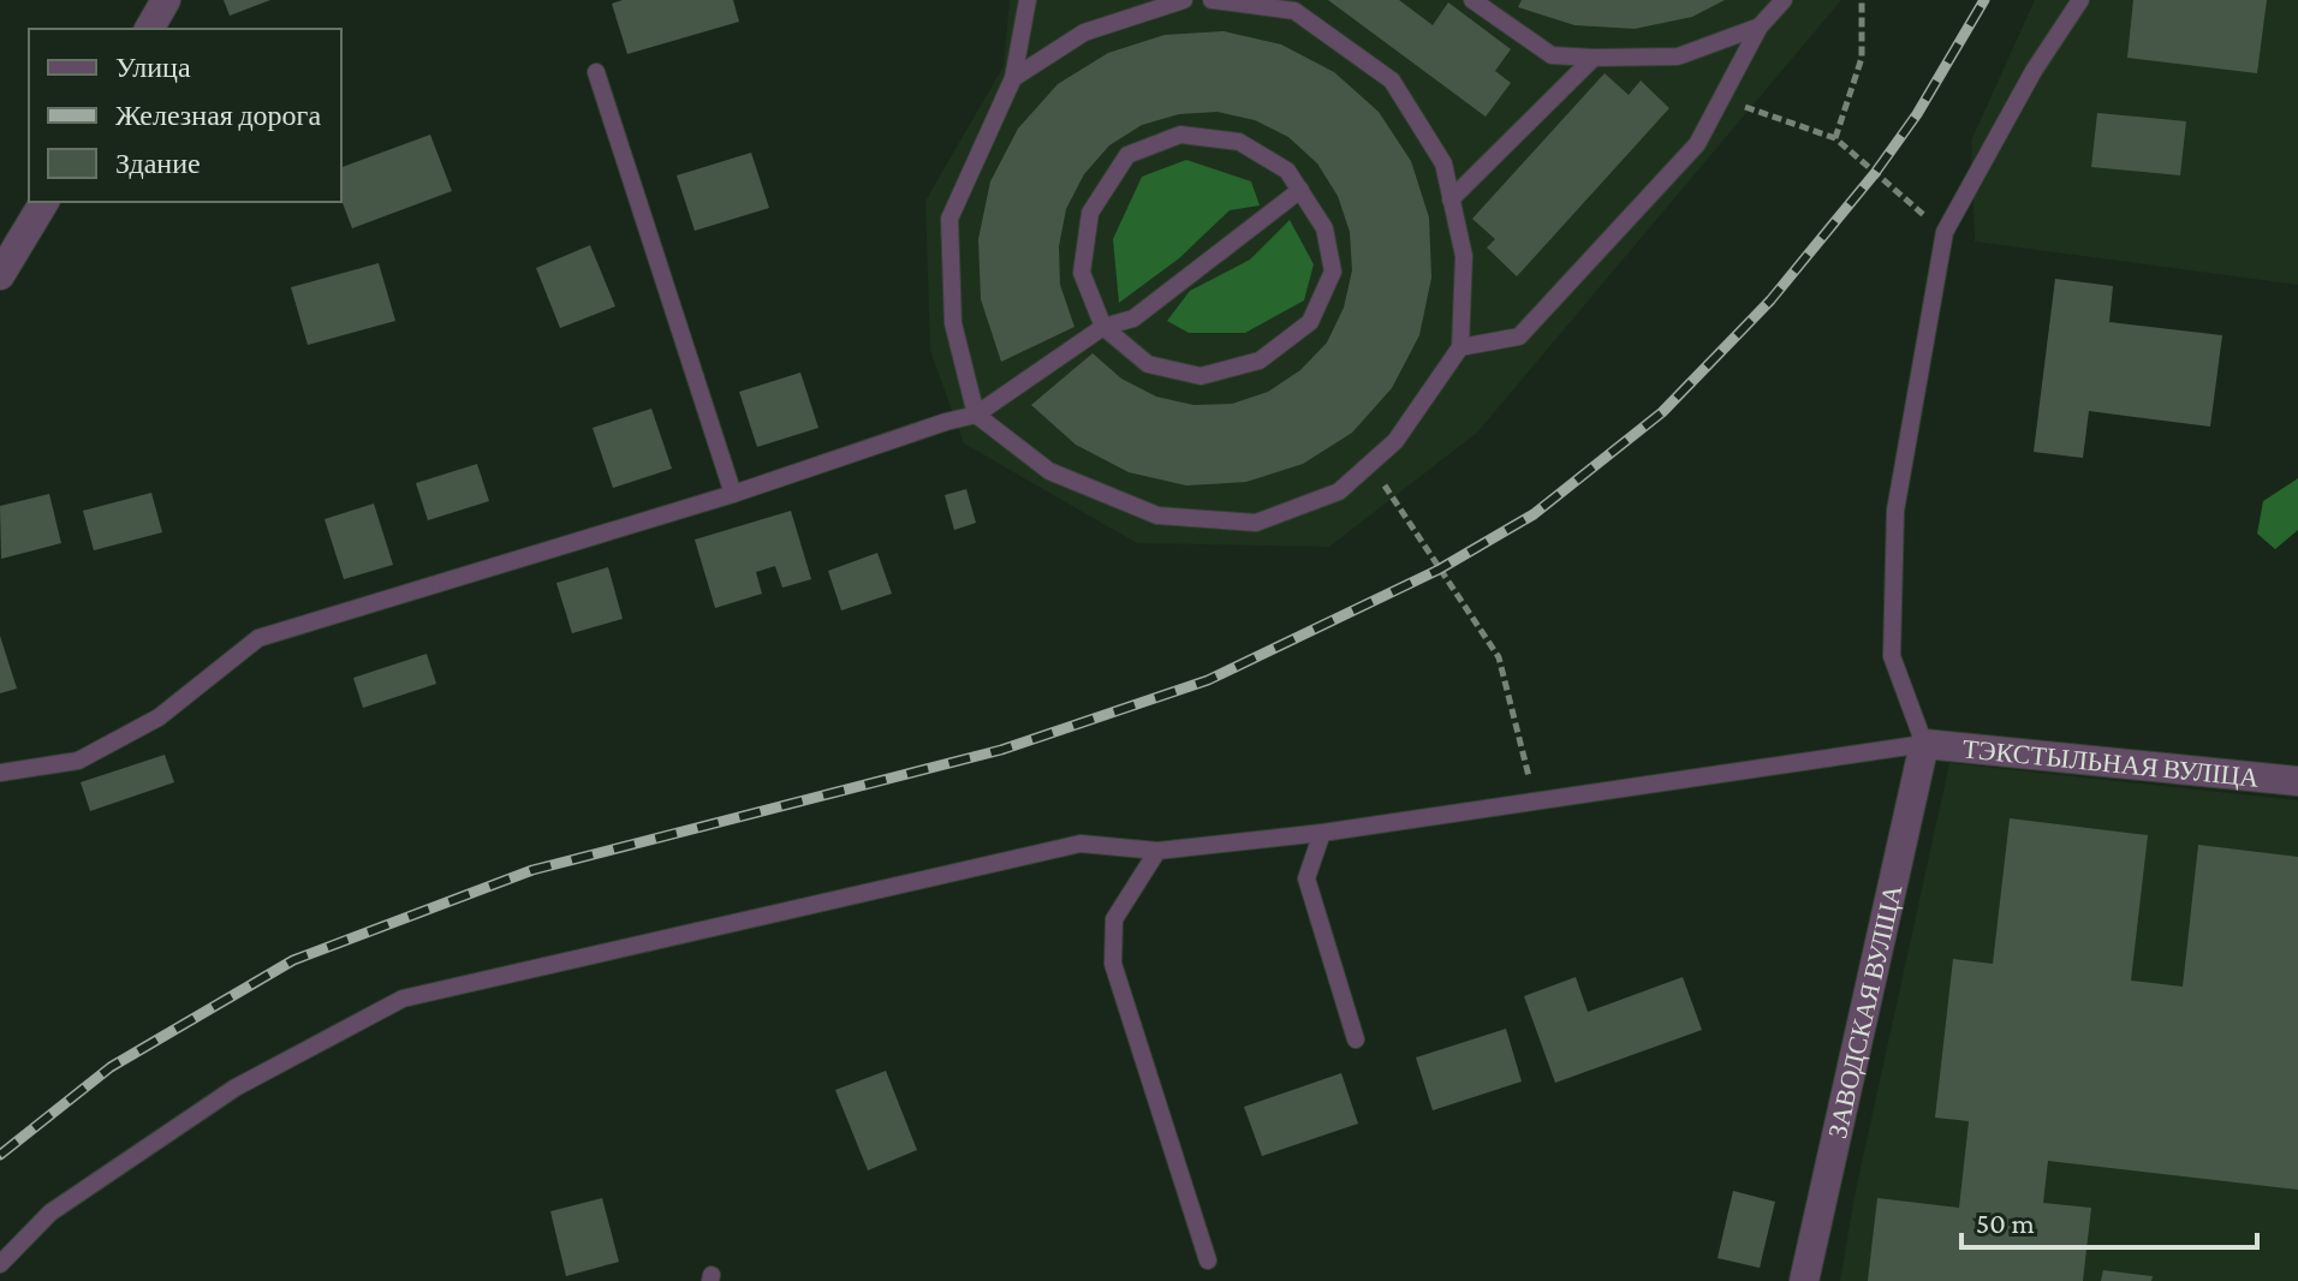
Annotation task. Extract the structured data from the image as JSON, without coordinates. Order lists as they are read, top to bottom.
{
  "streets": {
    "street": ["ТЭКСТЫЛЬНАЯ ВУЛІЦА", "ЗАВОДСКАЯ ВУЛІЦА"]
  },
  "crossings": [
    ["ТЭКСТЫЛЬНАЯ ВУЛІЦА", "ЗАВОДСКАЯ ВУЛІЦА"]
  ],
  "legend": ["Улица", "Железная дорога", "Здание"],
  "scale_bar": "50 m"
}
